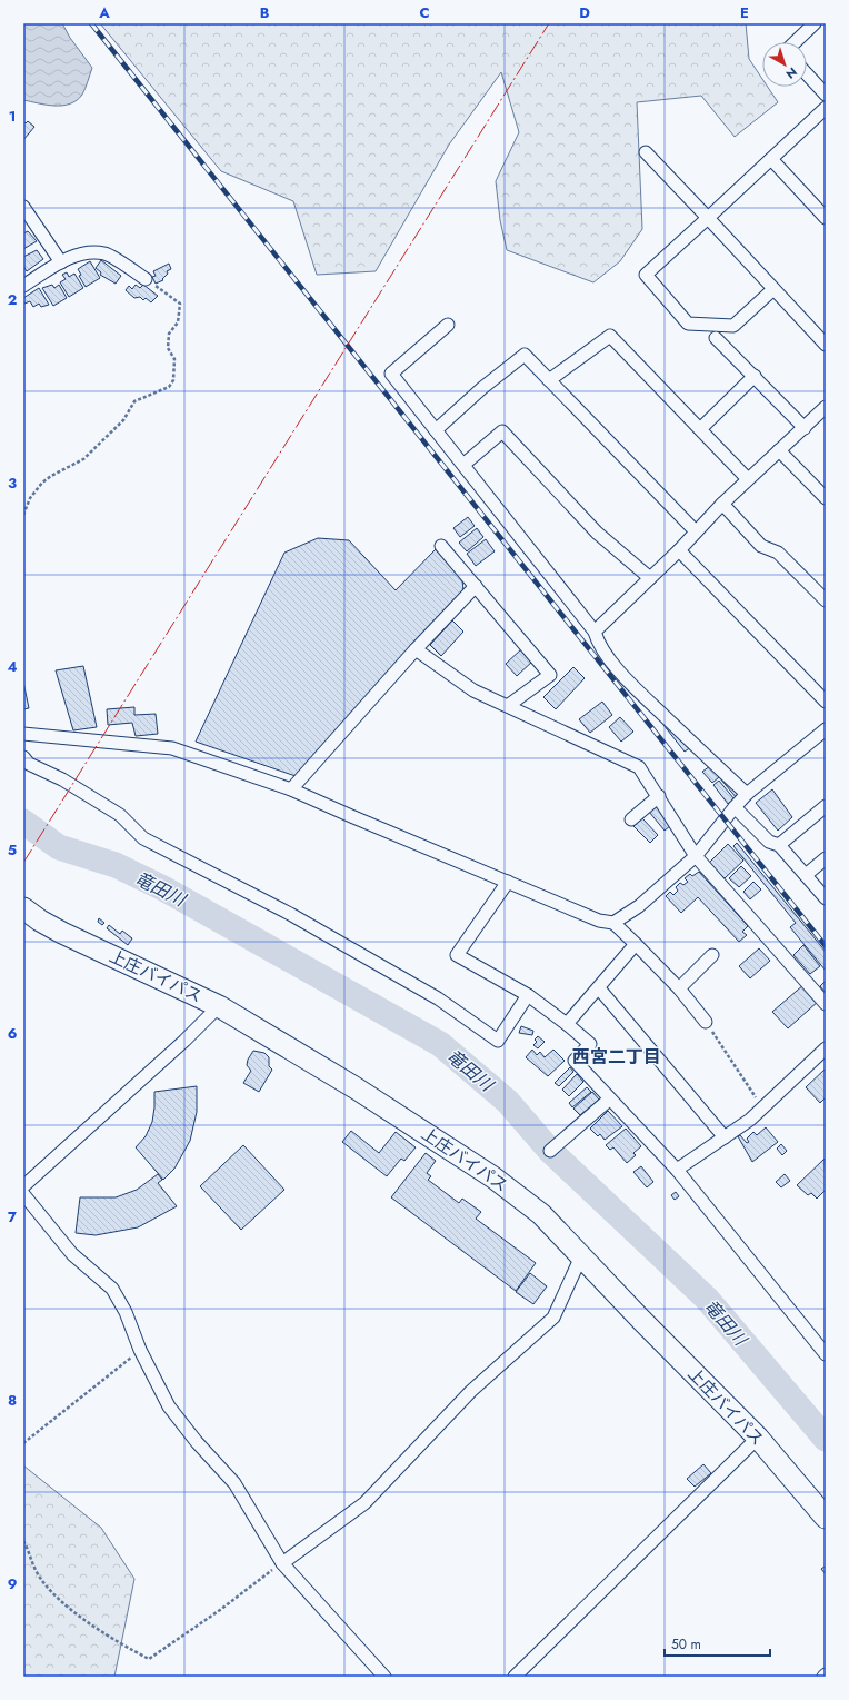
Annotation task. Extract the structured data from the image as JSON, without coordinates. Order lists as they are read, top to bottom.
{
  "streets": {
    "highway": ["上庄バイパス"]
  },
  "districts": ["西宮二丁目"],
  "water": ["竜田川"],
  "scale_bar": "50 m",
  "north": "bottom right",
  "grid": {
    "columns": [
      "A",
      "B",
      "C",
      "D",
      "E"
    ],
    "rows": [
      "1",
      "2",
      "3",
      "4",
      "5",
      "6",
      "7",
      "8",
      "9"
    ]
  }
}
